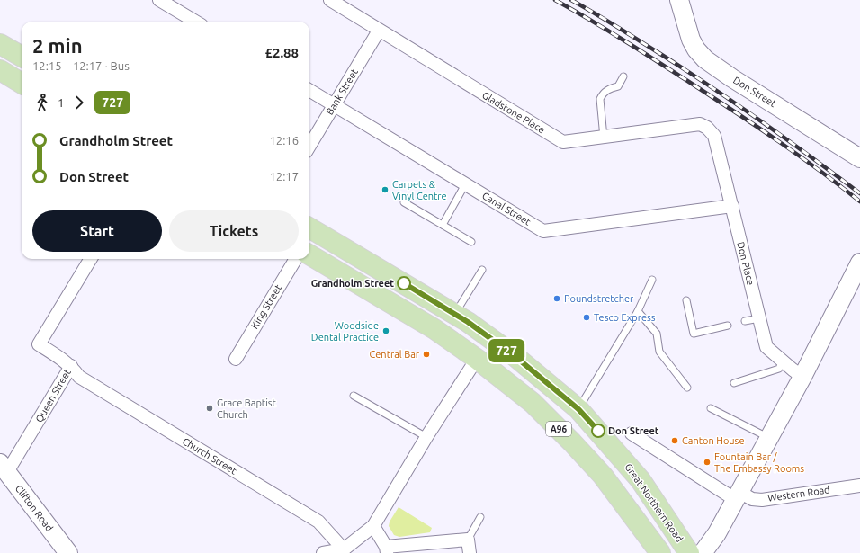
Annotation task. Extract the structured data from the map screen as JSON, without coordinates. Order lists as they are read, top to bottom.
{
  "streets": {
    "main road": ["A96", "Great Northern Road"],
    "street": [
      "Bank Street",
      "Don Street",
      "Gladstone Place",
      "Canal Street",
      "Don Place",
      "King Street",
      "Queen Street",
      "Church Street",
      "Western Road",
      "Clifton Road"
    ]
  },
  "crossings": [
    ["Bank Street", "Gladstone Place"],
    ["Bank Street", "Canal Street"],
    ["Gladstone Place", "Don Place"],
    ["Canal Street", "Don Place"],
    ["Queen Street", "Church Street"],
    ["Queen Street", "Clifton Road"]
  ],
  "places": [
    "Carpets & Vinyl Centre",
    "Grandholm Street",
    "Poundstretcher",
    "Tesco Express",
    "Woodside Dental Practice",
    "Central Bar",
    "Grace Baptist Church",
    "Don Street",
    "Canton House",
    "Fountain Bar / The Embassy Rooms"
  ],
  "lines": ["bus line 727"],
  "page": {
    "on_map": "727",
    "heading": ["2 min", "12:15 – 12:17 · Bus", "£2.88"],
    "legs": ["1", "727"],
    "list": [
      {
        "name": "Grandholm Street",
        "value": "12:16"
      },
      {
        "name": "Don Street",
        "value": "12:17"
      }
    ],
    "buttons": ["Start", "Tickets"]
  }
}
